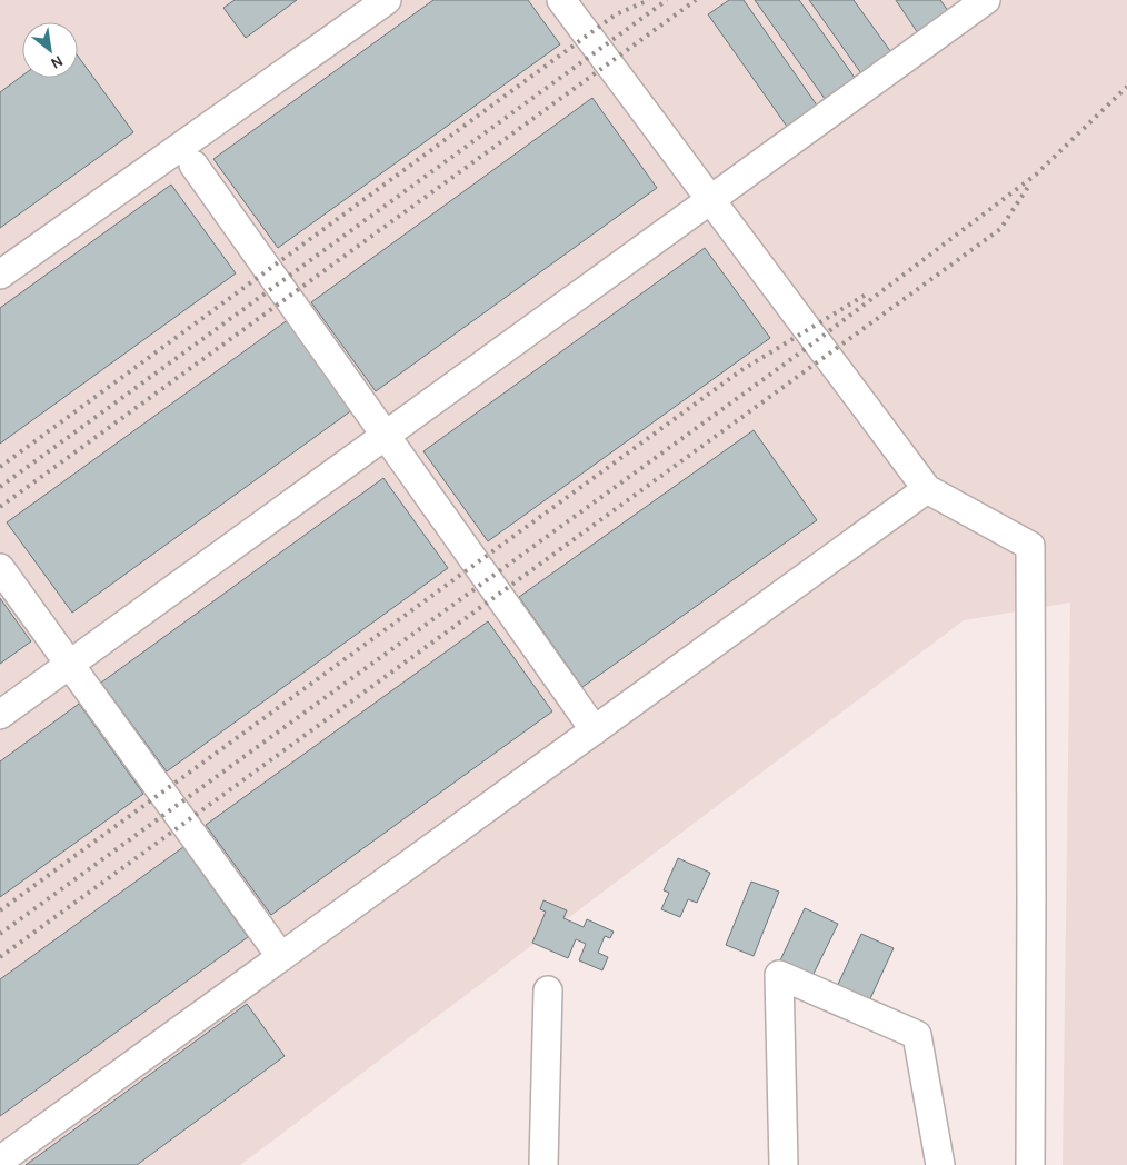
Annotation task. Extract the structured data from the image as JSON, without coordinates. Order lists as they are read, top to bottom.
{
  "north": "bottom right"
}
